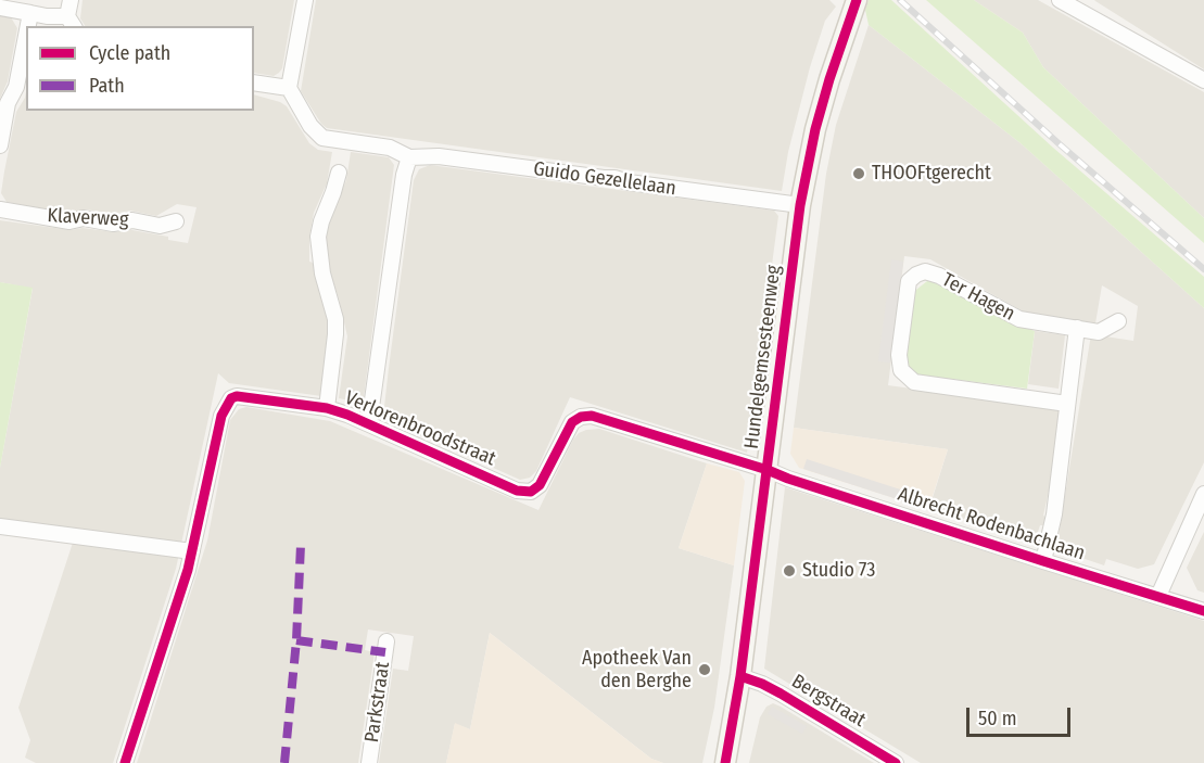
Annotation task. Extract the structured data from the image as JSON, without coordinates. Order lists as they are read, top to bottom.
{
  "streets": {
    "main road": ["Hundelgemsesteenweg"],
    "street": [
      "Guido Gezellelaan",
      "Klaverweg",
      "Ter Hagen",
      "Verlorenbroodstraat",
      "Albrecht Rodenbachlaan",
      "Bergstraat",
      "Parkstraat"
    ]
  },
  "crossings": [
    ["Guido Gezellelaan", "Hundelgemsesteenweg"],
    ["Hundelgemsesteenweg", "Verlorenbroodstraat"],
    ["Hundelgemsesteenweg", "Albrecht Rodenbachlaan"],
    ["Hundelgemsesteenweg", "Bergstraat"],
    ["Verlorenbroodstraat", "Albrecht Rodenbachlaan"]
  ],
  "places": ["THOOFtgerecht", "Studio 73", "Apotheek Van den Berghe"],
  "legend": ["Cycle path", "Path"],
  "scale_bar": "50 m"
}
